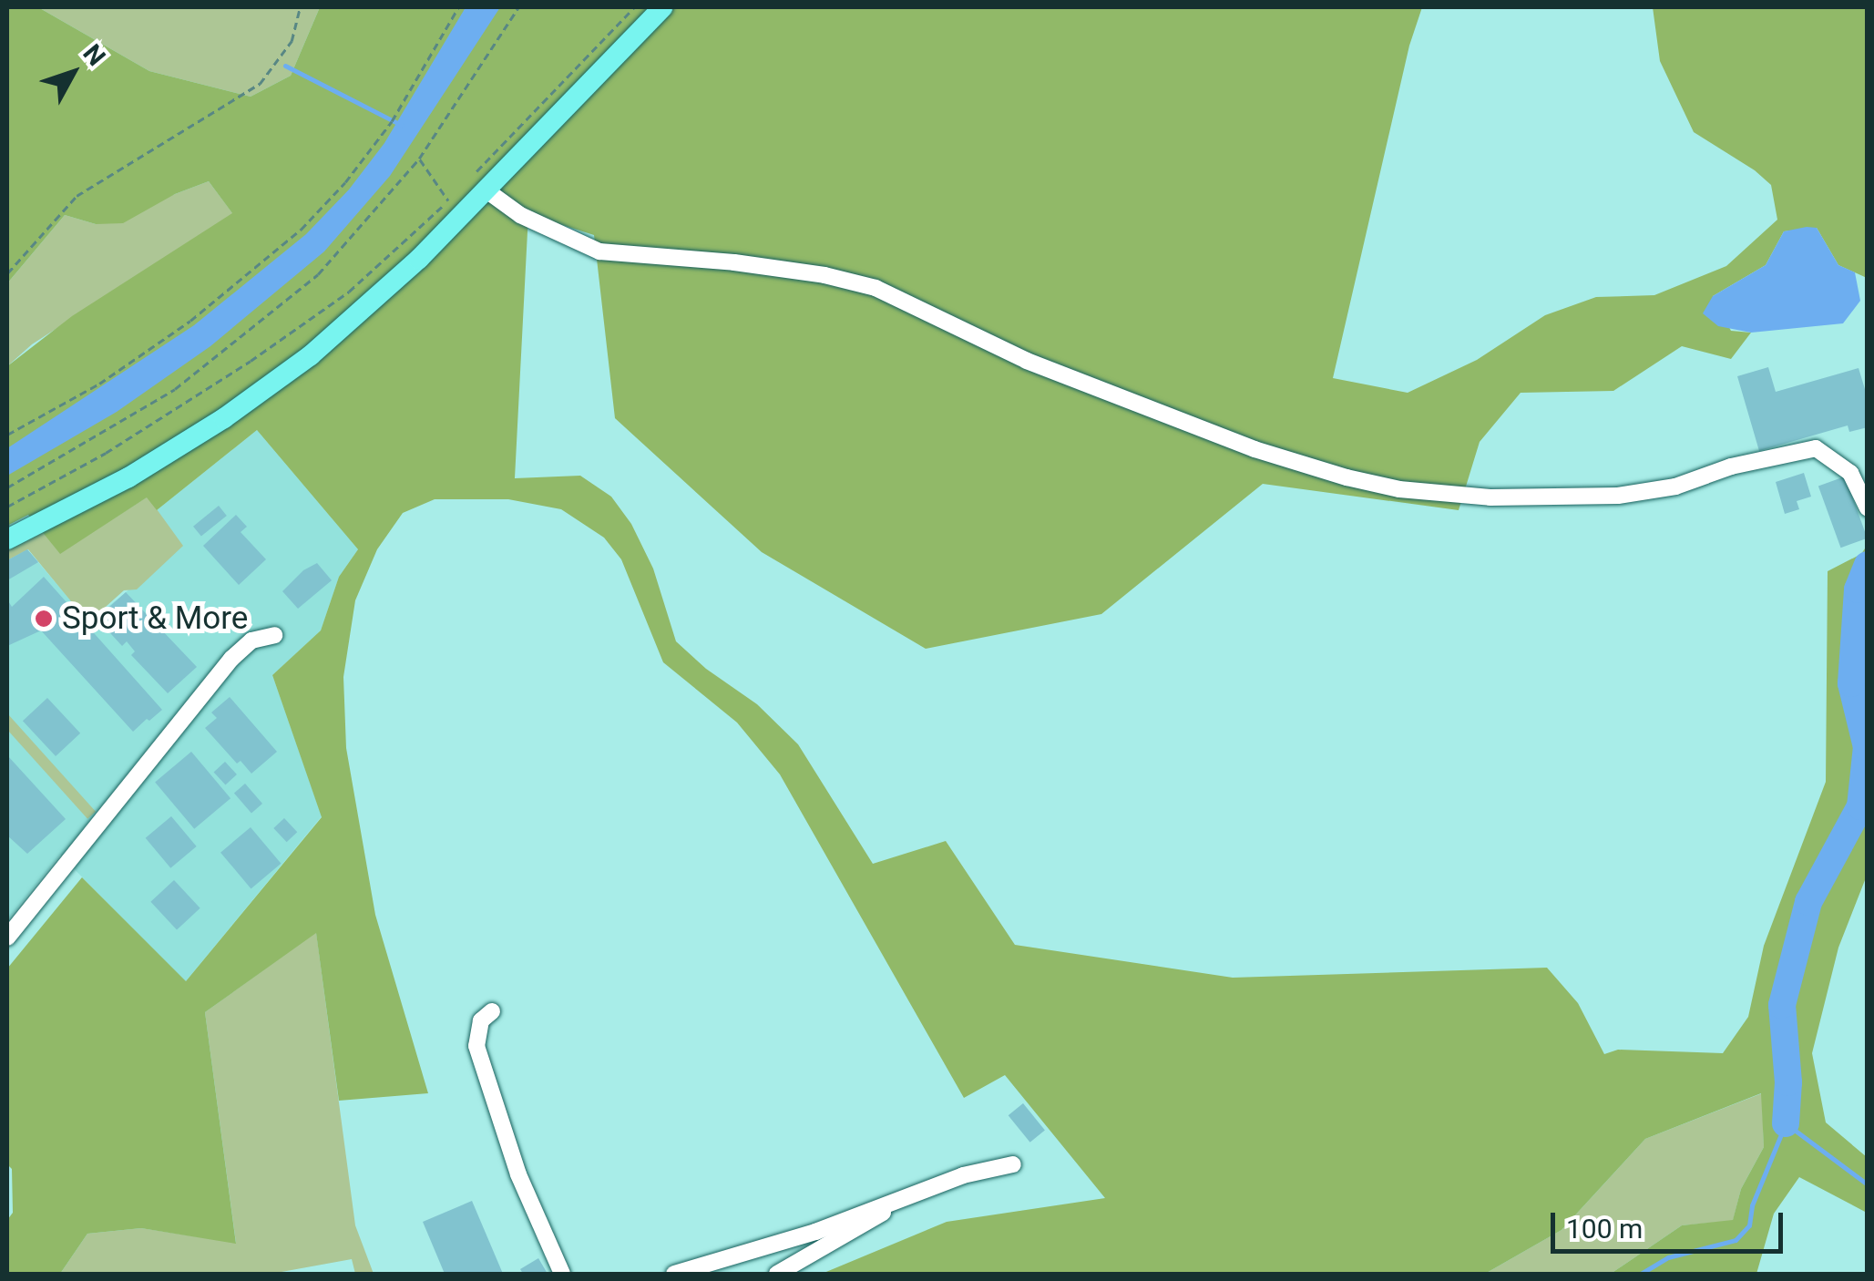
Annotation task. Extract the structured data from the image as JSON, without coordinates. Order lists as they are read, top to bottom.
{
  "places": ["Sport & More"],
  "scale_bar": "100 m",
  "north": "top right"
}
